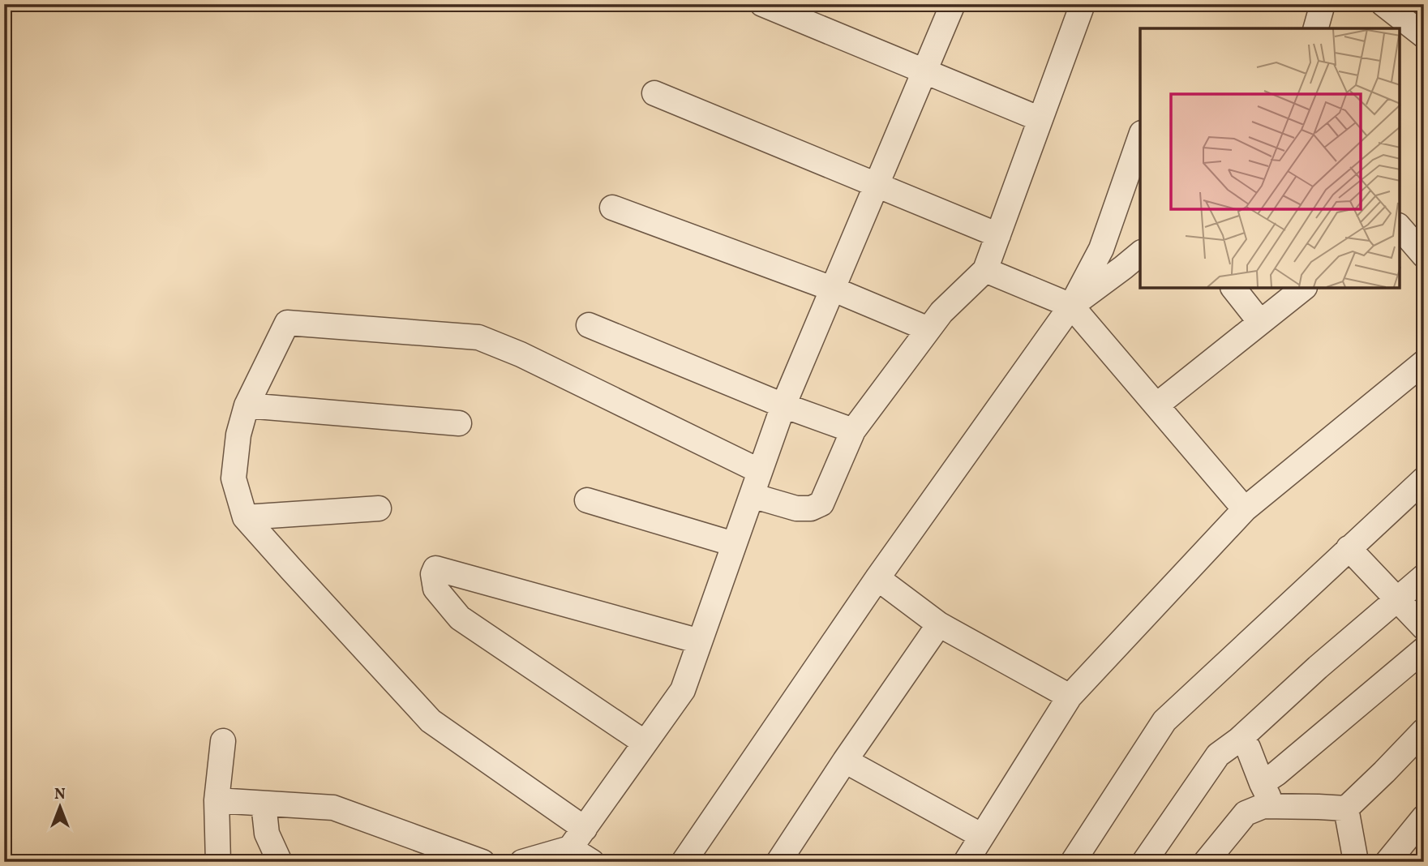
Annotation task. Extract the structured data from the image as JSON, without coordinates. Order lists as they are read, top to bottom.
{
  "north": "top"
}
